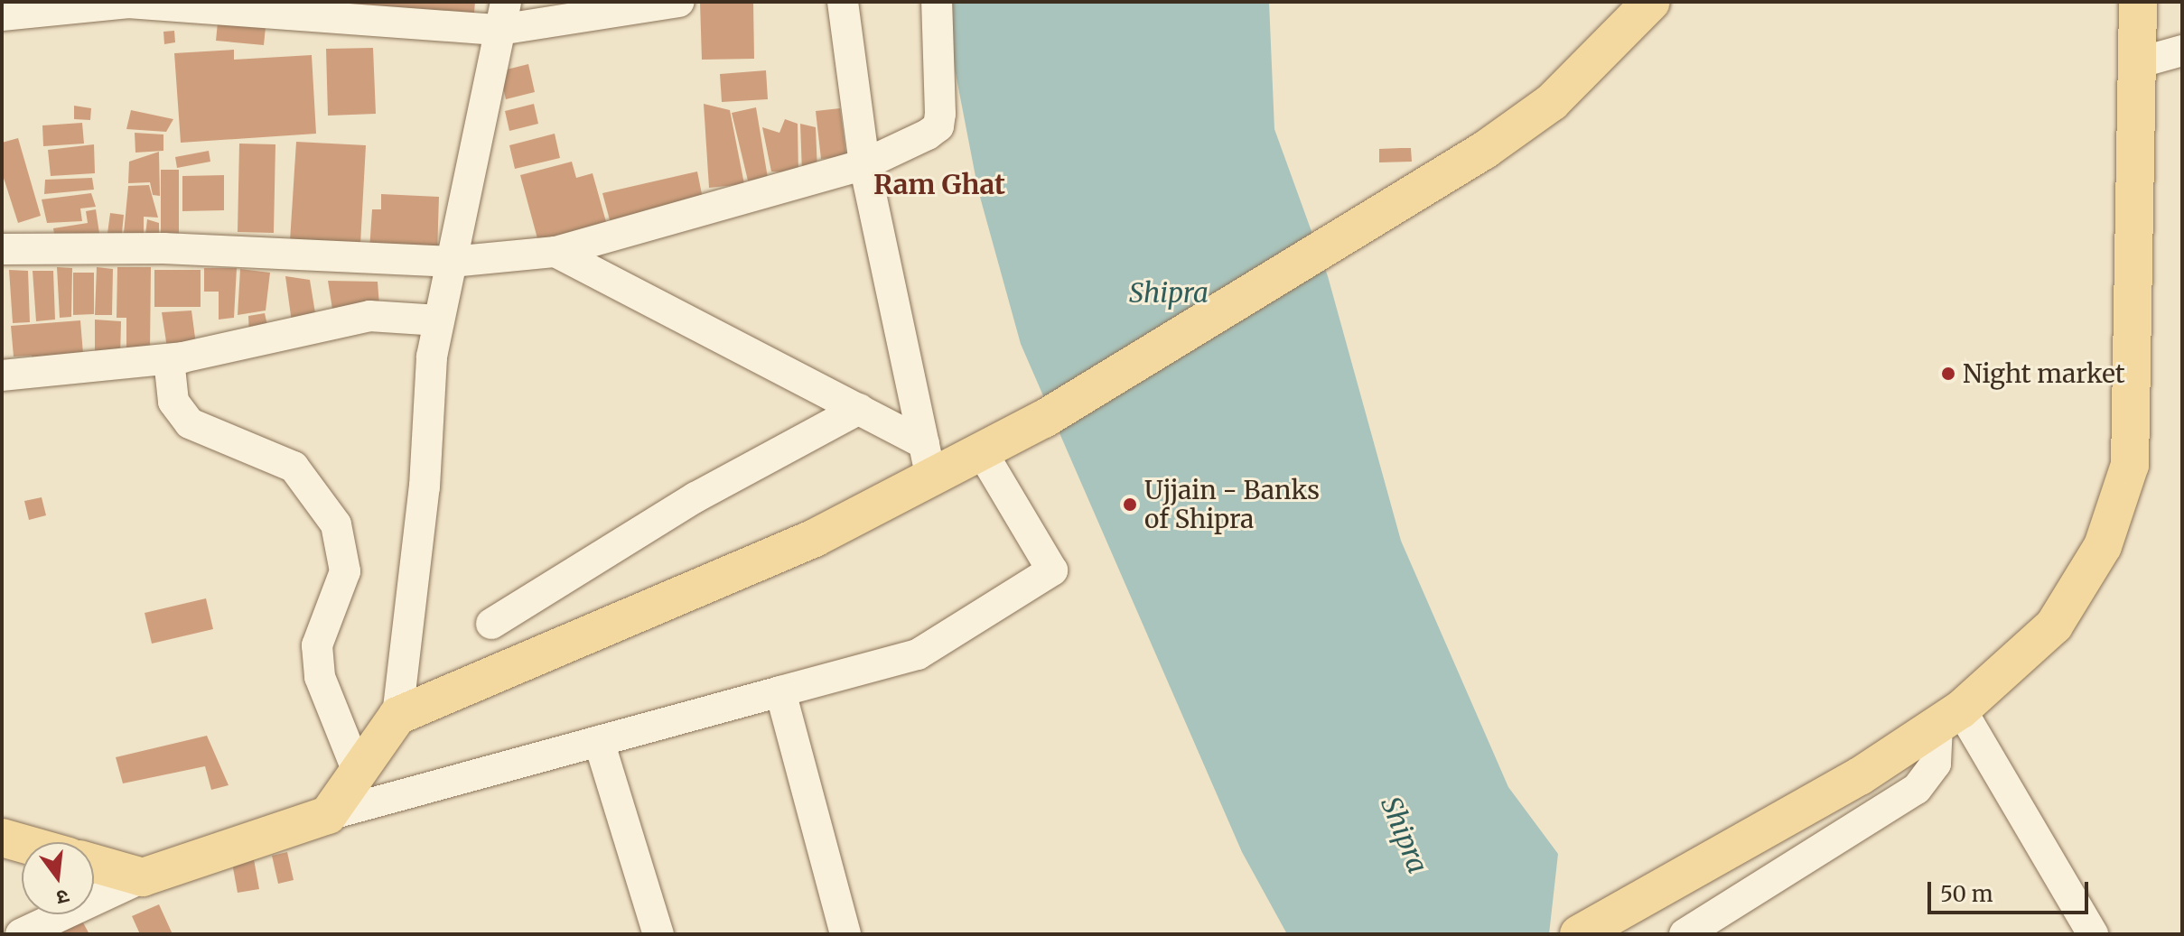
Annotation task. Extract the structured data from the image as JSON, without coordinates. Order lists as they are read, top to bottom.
{
  "districts": ["Ram Ghat"],
  "water": ["Shipra"],
  "places": ["Night market", "Ujjain - Banks of Shipra"],
  "scale_bar": "50 m",
  "north": "bottom"
}
